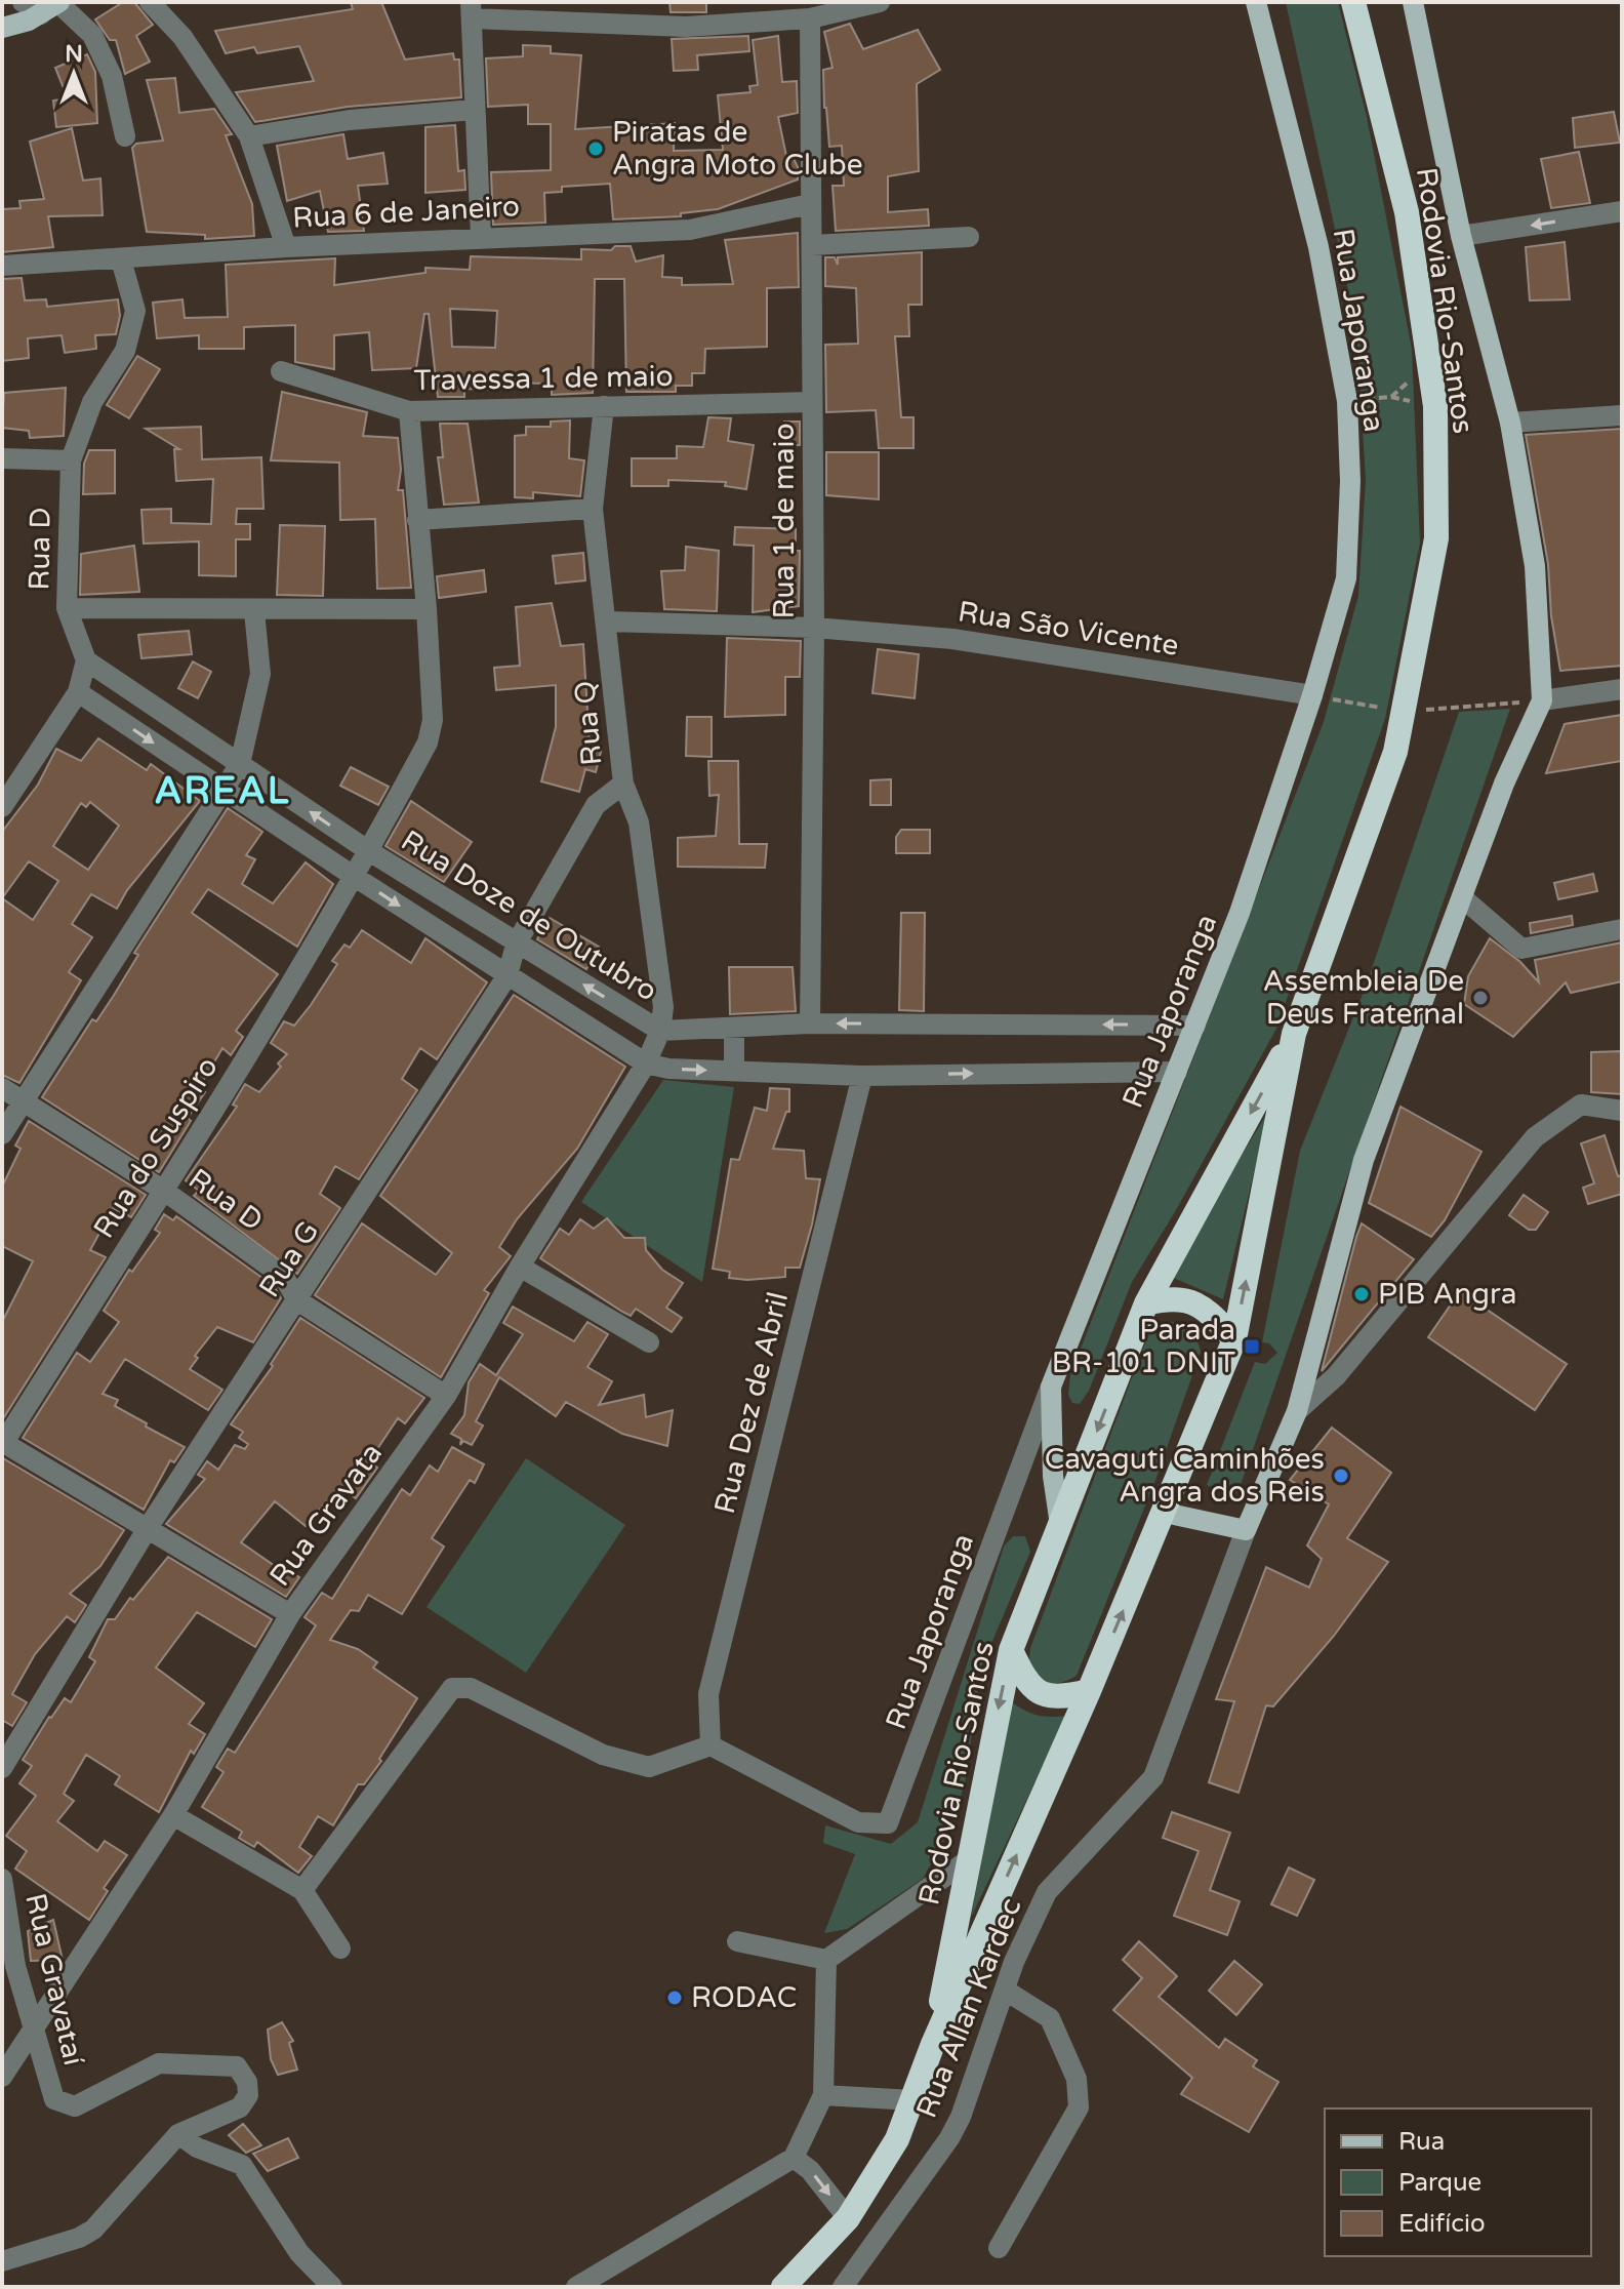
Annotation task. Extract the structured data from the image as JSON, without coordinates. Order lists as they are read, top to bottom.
{
  "streets": {
    "highway": ["Rodovia Rio-Santos"],
    "main road": ["Rua Japoranga"],
    "street": [
      "Rua 6 de Janeiro",
      "Travessa 1 de maio",
      "Rua 1 de maio",
      "Rua D",
      "Rua São Vicente",
      "Rua Q",
      "Rua Doze de Outubro",
      "Rua do Suspiro",
      "Rua G",
      "Rua Dez de Abril",
      "Rua Gravata",
      "Rua Gravataí",
      "Rua Allan Kardec"
    ]
  },
  "crossings": [
    ["Rua 6 de Janeiro", "Rua 1 de maio"],
    ["Rua 6 de Janeiro", "Rua D"],
    ["Rua Japoranga", "Rua São Vicente"],
    ["Rua Japoranga", "Rua Doze de Outubro"],
    ["Rua Japoranga", "Rua Dez de Abril"],
    ["Travessa 1 de maio", "Rua 1 de maio"],
    ["Travessa 1 de maio", "Rua Q"],
    ["Travessa 1 de maio", "Rua do Suspiro"],
    ["Rua 1 de maio", "Rua São Vicente"],
    ["Rua 1 de maio", "Rua Doze de Outubro"],
    ["Rua D", "Rua Doze de Outubro"],
    ["Rua D", "Rua do Suspiro"],
    ["Rua D", "Rua G"],
    ["Rua D", "Rua Gravata"],
    ["Rua São Vicente", "Rua Q"],
    ["Rua Q", "Rua Doze de Outubro"],
    ["Rua Q", "Rua G"],
    ["Rua Q", "Rua Gravata"],
    ["Rua Doze de Outubro", "Rua do Suspiro"],
    ["Rua Doze de Outubro", "Rua G"],
    ["Rua Doze de Outubro", "Rua Dez de Abril"],
    ["Rua Doze de Outubro", "Rua Gravata"],
    ["Rua Gravata", "Rua Gravataí"]
  ],
  "districts": ["AREAL"],
  "places": {
    "other": [
      "Piratas de Angra Moto Clube",
      "Assembleia De Deus Fraternal",
      "PIB Angra",
      "Cavaguti Caminhões Angra dos Reis",
      "RODAC"
    ],
    "transit": ["Parada BR-101 DNIT"]
  },
  "legend": ["Rua", "Parque", "Edifício"],
  "north": "top"
}
